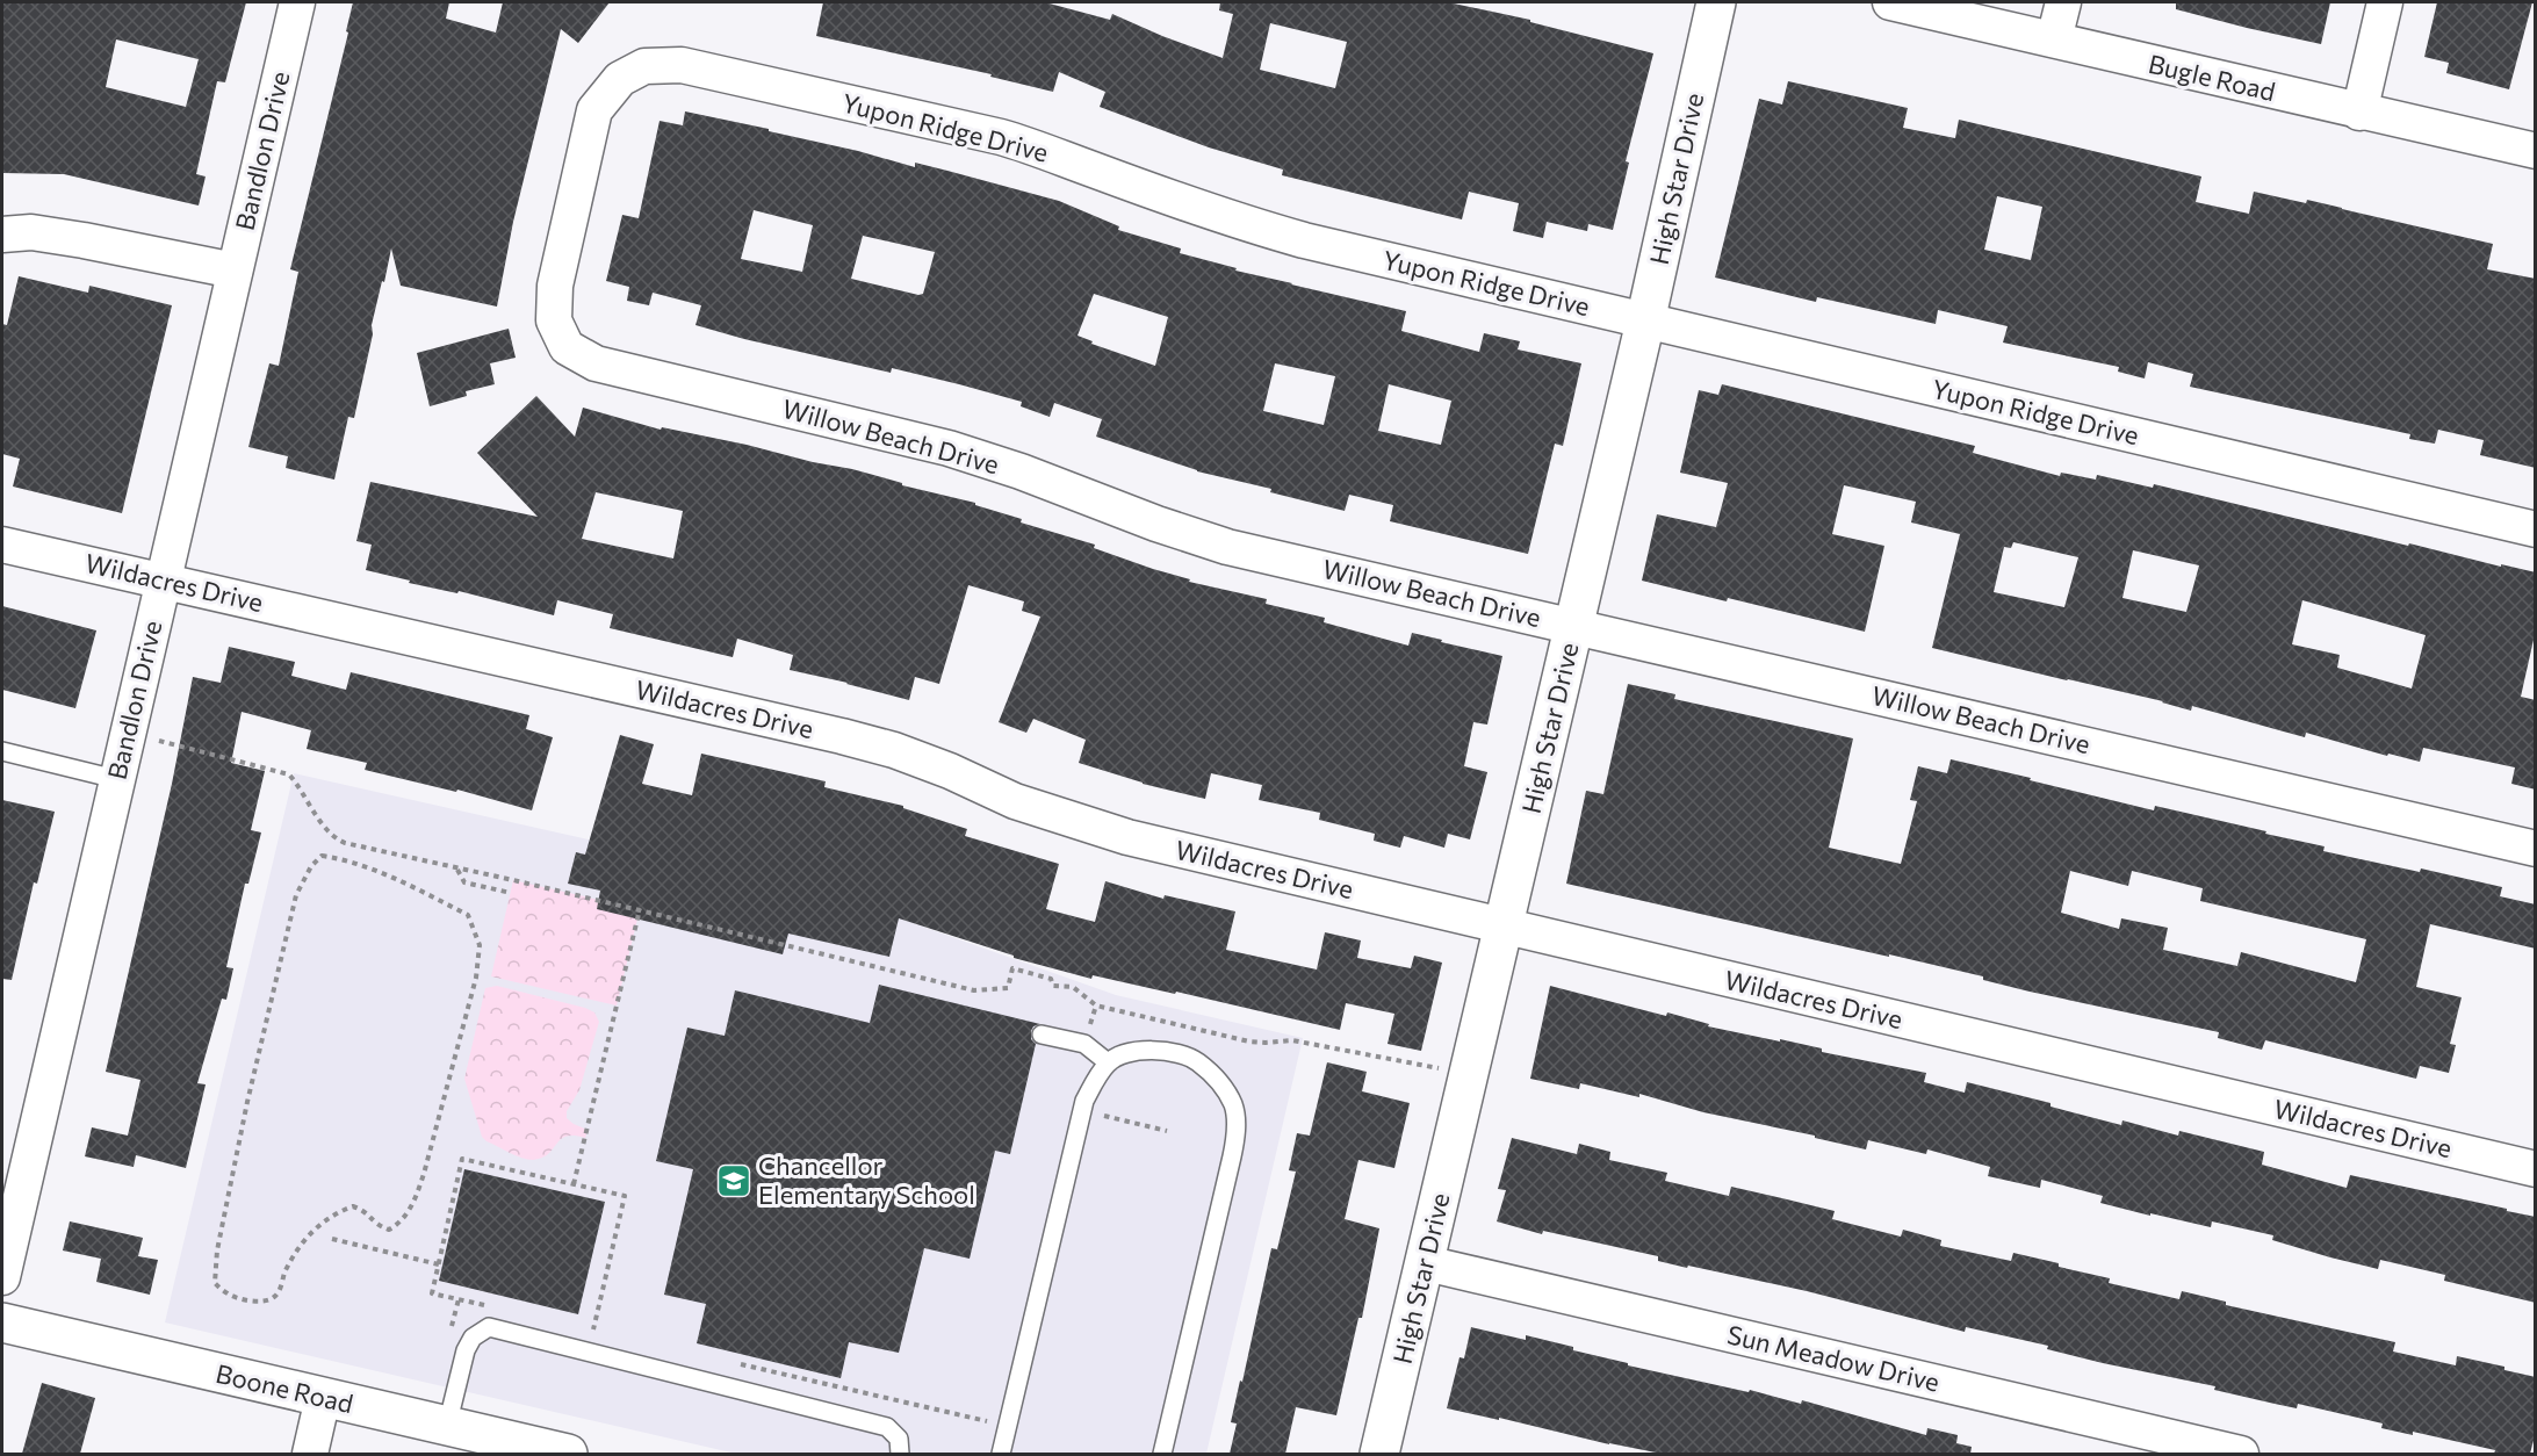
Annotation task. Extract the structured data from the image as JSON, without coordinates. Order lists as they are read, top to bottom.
{
  "streets": {
    "street": [
      "Bugle Road",
      "Yupon Ridge Drive",
      "Bandlon Drive",
      "High Star Drive",
      "Willow Beach Drive",
      "Wildacres Drive",
      "Sun Meadow Drive",
      "Boone Road"
    ]
  },
  "crossings": [
    ["Yupon Ridge Drive", "High Star Drive"],
    ["Yupon Ridge Drive", "Willow Beach Drive"],
    ["Bandlon Drive", "Wildacres Drive"],
    ["High Star Drive", "Willow Beach Drive"],
    ["High Star Drive", "Wildacres Drive"],
    ["High Star Drive", "Sun Meadow Drive"]
  ],
  "places": {
    "school or university": ["Chancellor Elementary School"]
  }
}
